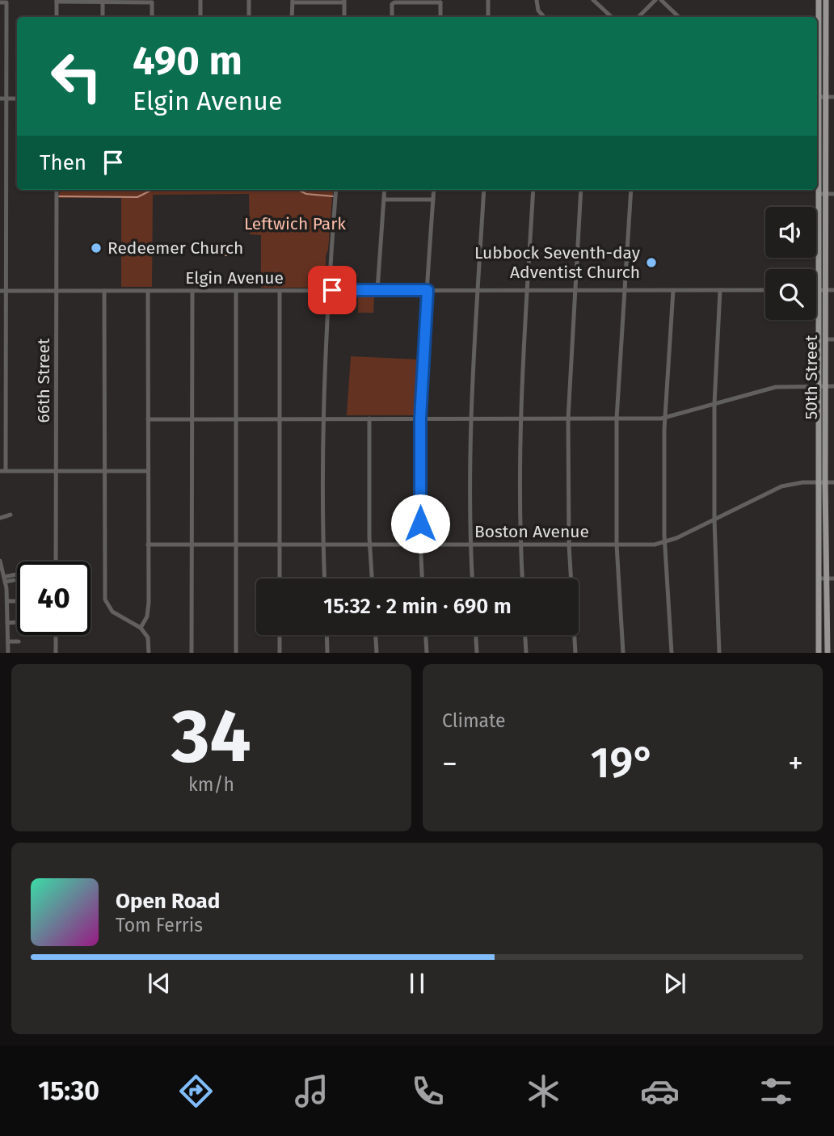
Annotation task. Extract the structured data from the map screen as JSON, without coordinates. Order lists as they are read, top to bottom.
{
  "streets": {
    "main road": ["50th Street"],
    "street": ["Elgin Avenue", "66th Street", "Boston Avenue"]
  },
  "crossings": [
    ["Elgin Avenue", "66th Street"],
    ["50th Street", "Boston Avenue"]
  ],
  "parks": ["Leftwich Park"],
  "places": ["Redeemer Church", "Lubbock Seventh-day Adventist Church"],
  "page": {
    "turn": ["490 m", "Elgin Avenue"],
    "then": "Then",
    "limit": "40",
    "trip": "15:32 · 2 min · 690 m",
    "tile": [
      ["34", "km/h"],
      "Climate"
    ],
    "heat": ["−", "19°", "+"],
    "song": ["Open Road", "Tom Ferris"],
    "tabs": "15:30"
  }
}
